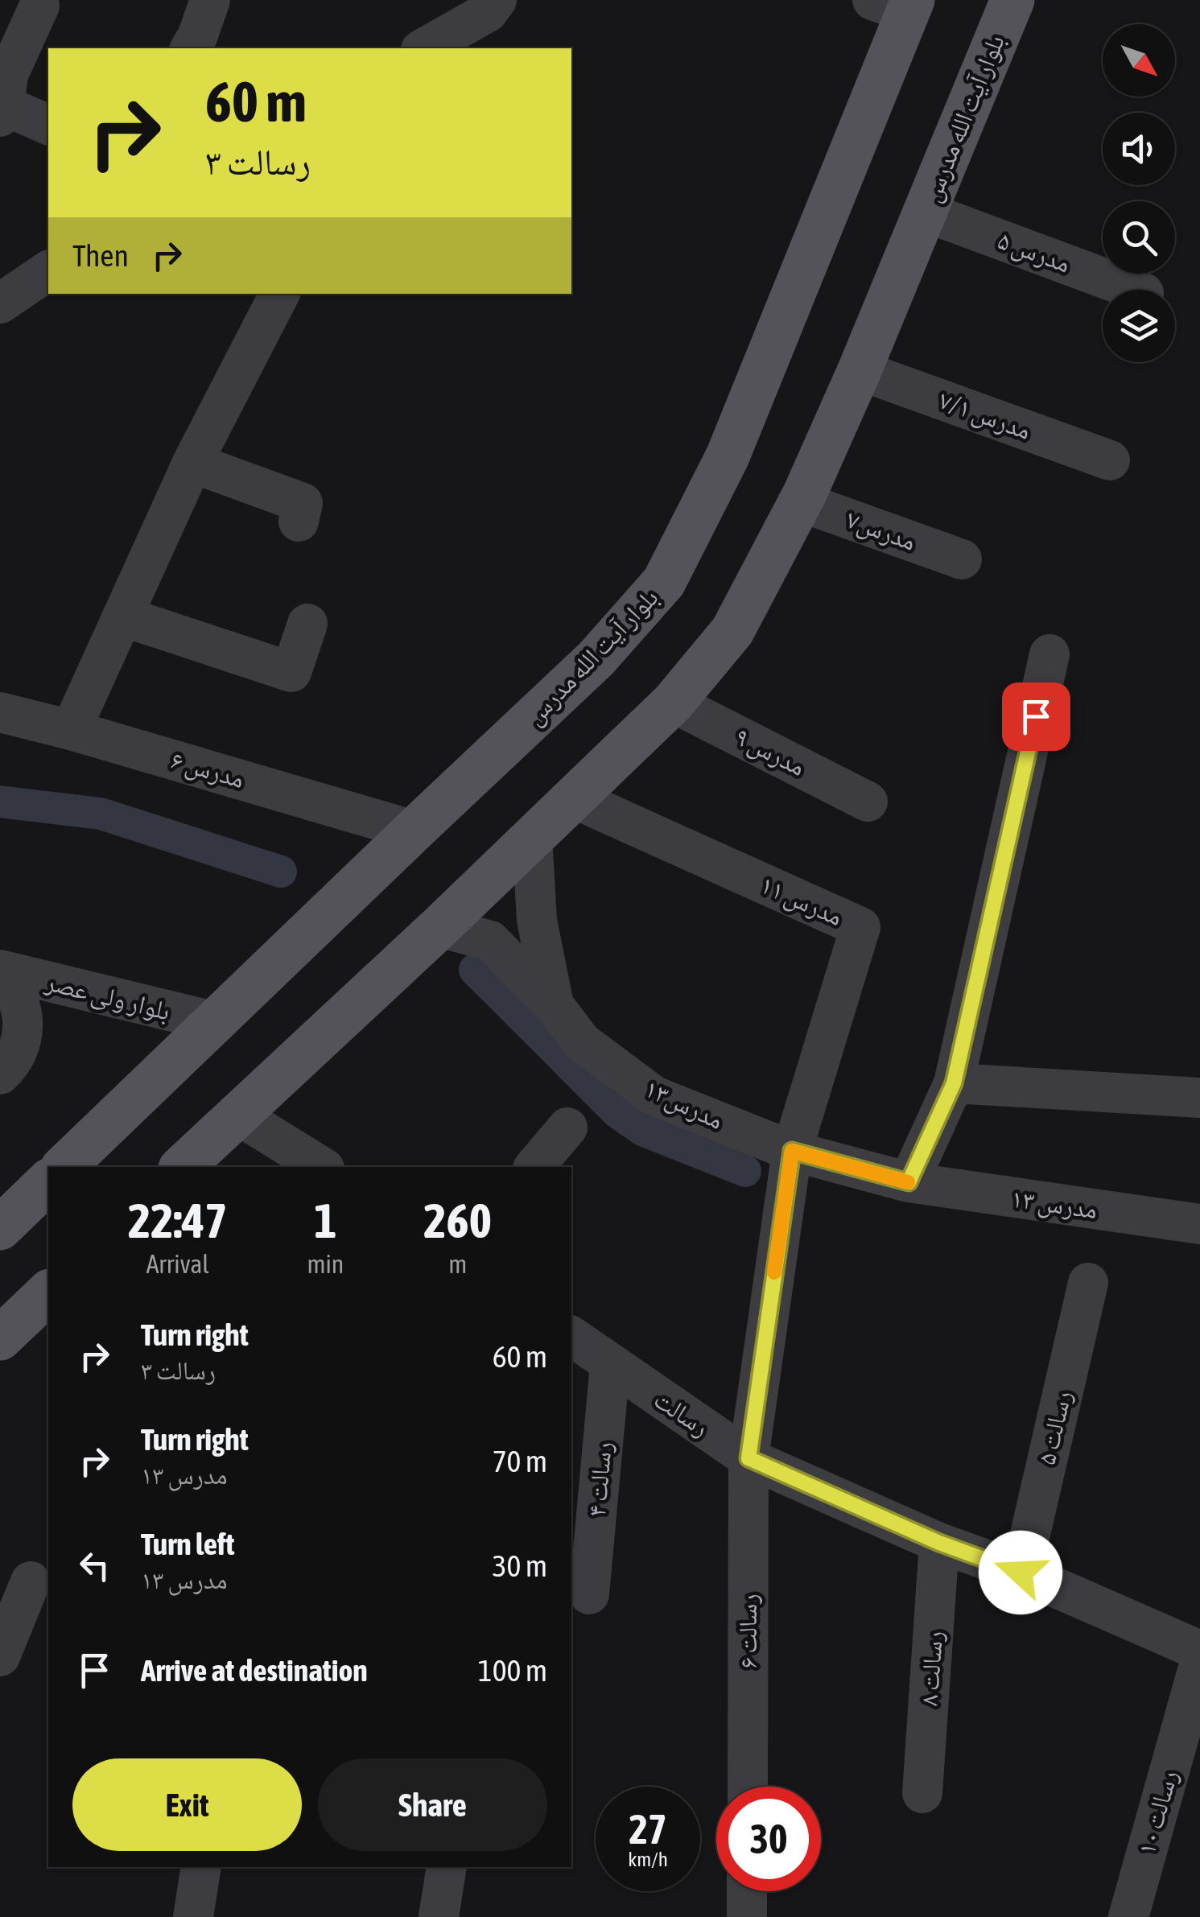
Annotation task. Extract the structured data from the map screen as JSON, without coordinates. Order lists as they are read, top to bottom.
{
  "streets": {
    "main road": ["بلوار آیت الله مدرس"],
    "street": [
      "مدرس ۵",
      "مدرس ۷/۱",
      "مدرس۷",
      "مدرس ۹",
      "مدرس ۶",
      "مدرس ۱۱",
      "بلوار ولی عصر",
      "مدرس۱۳",
      "مدرس ۱۳",
      "رسالت",
      "رسالت ۵",
      "رسالت ۴",
      "رسالت ۶",
      "رسالت ۸",
      "رسالت ۱۰"
    ]
  },
  "crossings": [
    ["بلوار آیت الله مدرس", "مدرس ۵"],
    ["بلوار آیت الله مدرس", "مدرس ۷/۱"],
    ["بلوار آیت الله مدرس", "مدرس۷"],
    ["بلوار آیت الله مدرس", "مدرس ۹"],
    ["بلوار آیت الله مدرس", "مدرس ۶"],
    ["بلوار آیت الله مدرس", "مدرس ۱۱"],
    ["بلوار آیت الله مدرس", "بلوار ولی عصر"],
    ["بلوار آیت الله مدرس", "مدرس۱۳"],
    ["مدرس ۱۱", "مدرس۱۳"],
    ["مدرس ۱۱", "مدرس ۱۳"],
    ["مدرس ۱۱", "رسالت ۶"],
    ["مدرس۱۳", "مدرس ۱۳"],
    ["مدرس۱۳", "رسالت ۶"],
    ["مدرس ۱۳", "رسالت ۶"],
    ["رسالت", "رسالت ۵"],
    ["رسالت", "رسالت ۴"],
    ["رسالت", "رسالت ۶"],
    ["رسالت", "رسالت ۸"]
  ],
  "north": "bottom right",
  "page": {
    "turn": ["60 m", "رسالت ۳"],
    "then": "Then",
    "eta": [
      "22:47",
      "Arrival",
      "1",
      "min",
      "260",
      "m"
    ],
    "list": [
      {
        "name": "Turn right",
        "note": "رسالت ۳",
        "value": "60 m"
      },
      {
        "name": "Turn right",
        "note": "مدرس ۱۳",
        "value": "70 m"
      },
      {
        "name": "Turn left",
        "note": "مدرس ۱۳",
        "value": "30 m"
      },
      {
        "name": "Arrive at destination",
        "value": "100 m"
      }
    ],
    "buttons": ["Exit", "Share"],
    "speed": "27 km/h",
    "limit": "30"
  }
}
